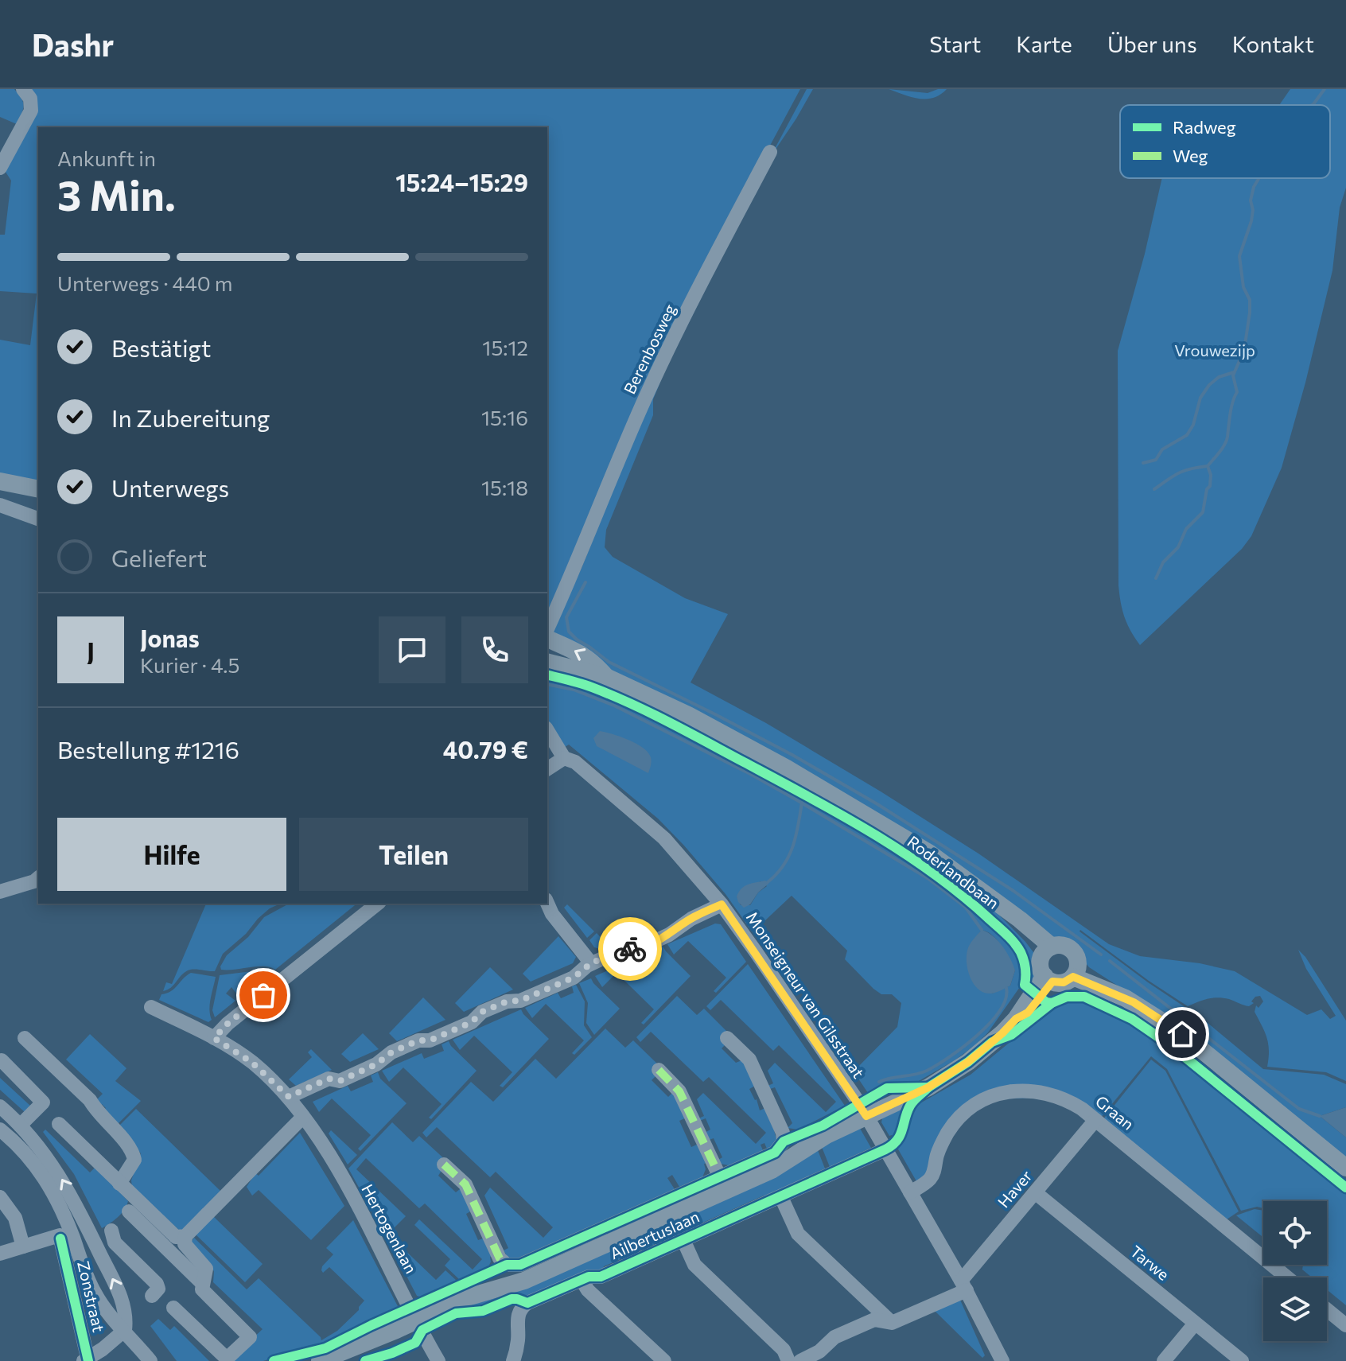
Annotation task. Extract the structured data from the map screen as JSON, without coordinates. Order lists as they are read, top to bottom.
{
  "streets": {
    "main road": ["Roderlandbaan", "Ailbertuslaan"],
    "street": [
      "Berenbosweg",
      "Monseigneur van Gilsstraat",
      "Graan",
      "Haver",
      "Hertogenlaan",
      "Tarwe",
      "Zonstraat"
    ]
  },
  "crossings": [
    ["Roderlandbaan", "Ailbertuslaan"],
    ["Monseigneur van Gilsstraat", "Graan"],
    ["Monseigneur van Gilsstraat", "Haver"],
    ["Monseigneur van Gilsstraat", "Ailbertuslaan"],
    ["Graan", "Haver"],
    ["Haver", "Tarwe"],
    ["Hertogenlaan", "Ailbertuslaan"]
  ],
  "parks": ["Vrouwezijp"],
  "legend": ["Radweg", "Weg"],
  "page": {
    "header": "Dashr",
    "nav": [
      "Start",
      "Karte",
      "Über uns",
      "Kontakt"
    ],
    "heading": ["3 Min.", "Ankunft in", "15:24–15:29"],
    "panel": [
      "Jonas",
      "Kurier · 4.5",
      "Bestellung #1216",
      "40.79 €"
    ],
    "bar": "Unterwegs · 440 m",
    "list": [
      ["Bestätigt", "15:12"],
      ["In Zubereitung", "15:16"],
      ["Unterwegs", "15:18"],
      "Geliefert"
    ],
    "round": "J",
    "buttons": ["Hilfe", "Teilen"]
  }
}
